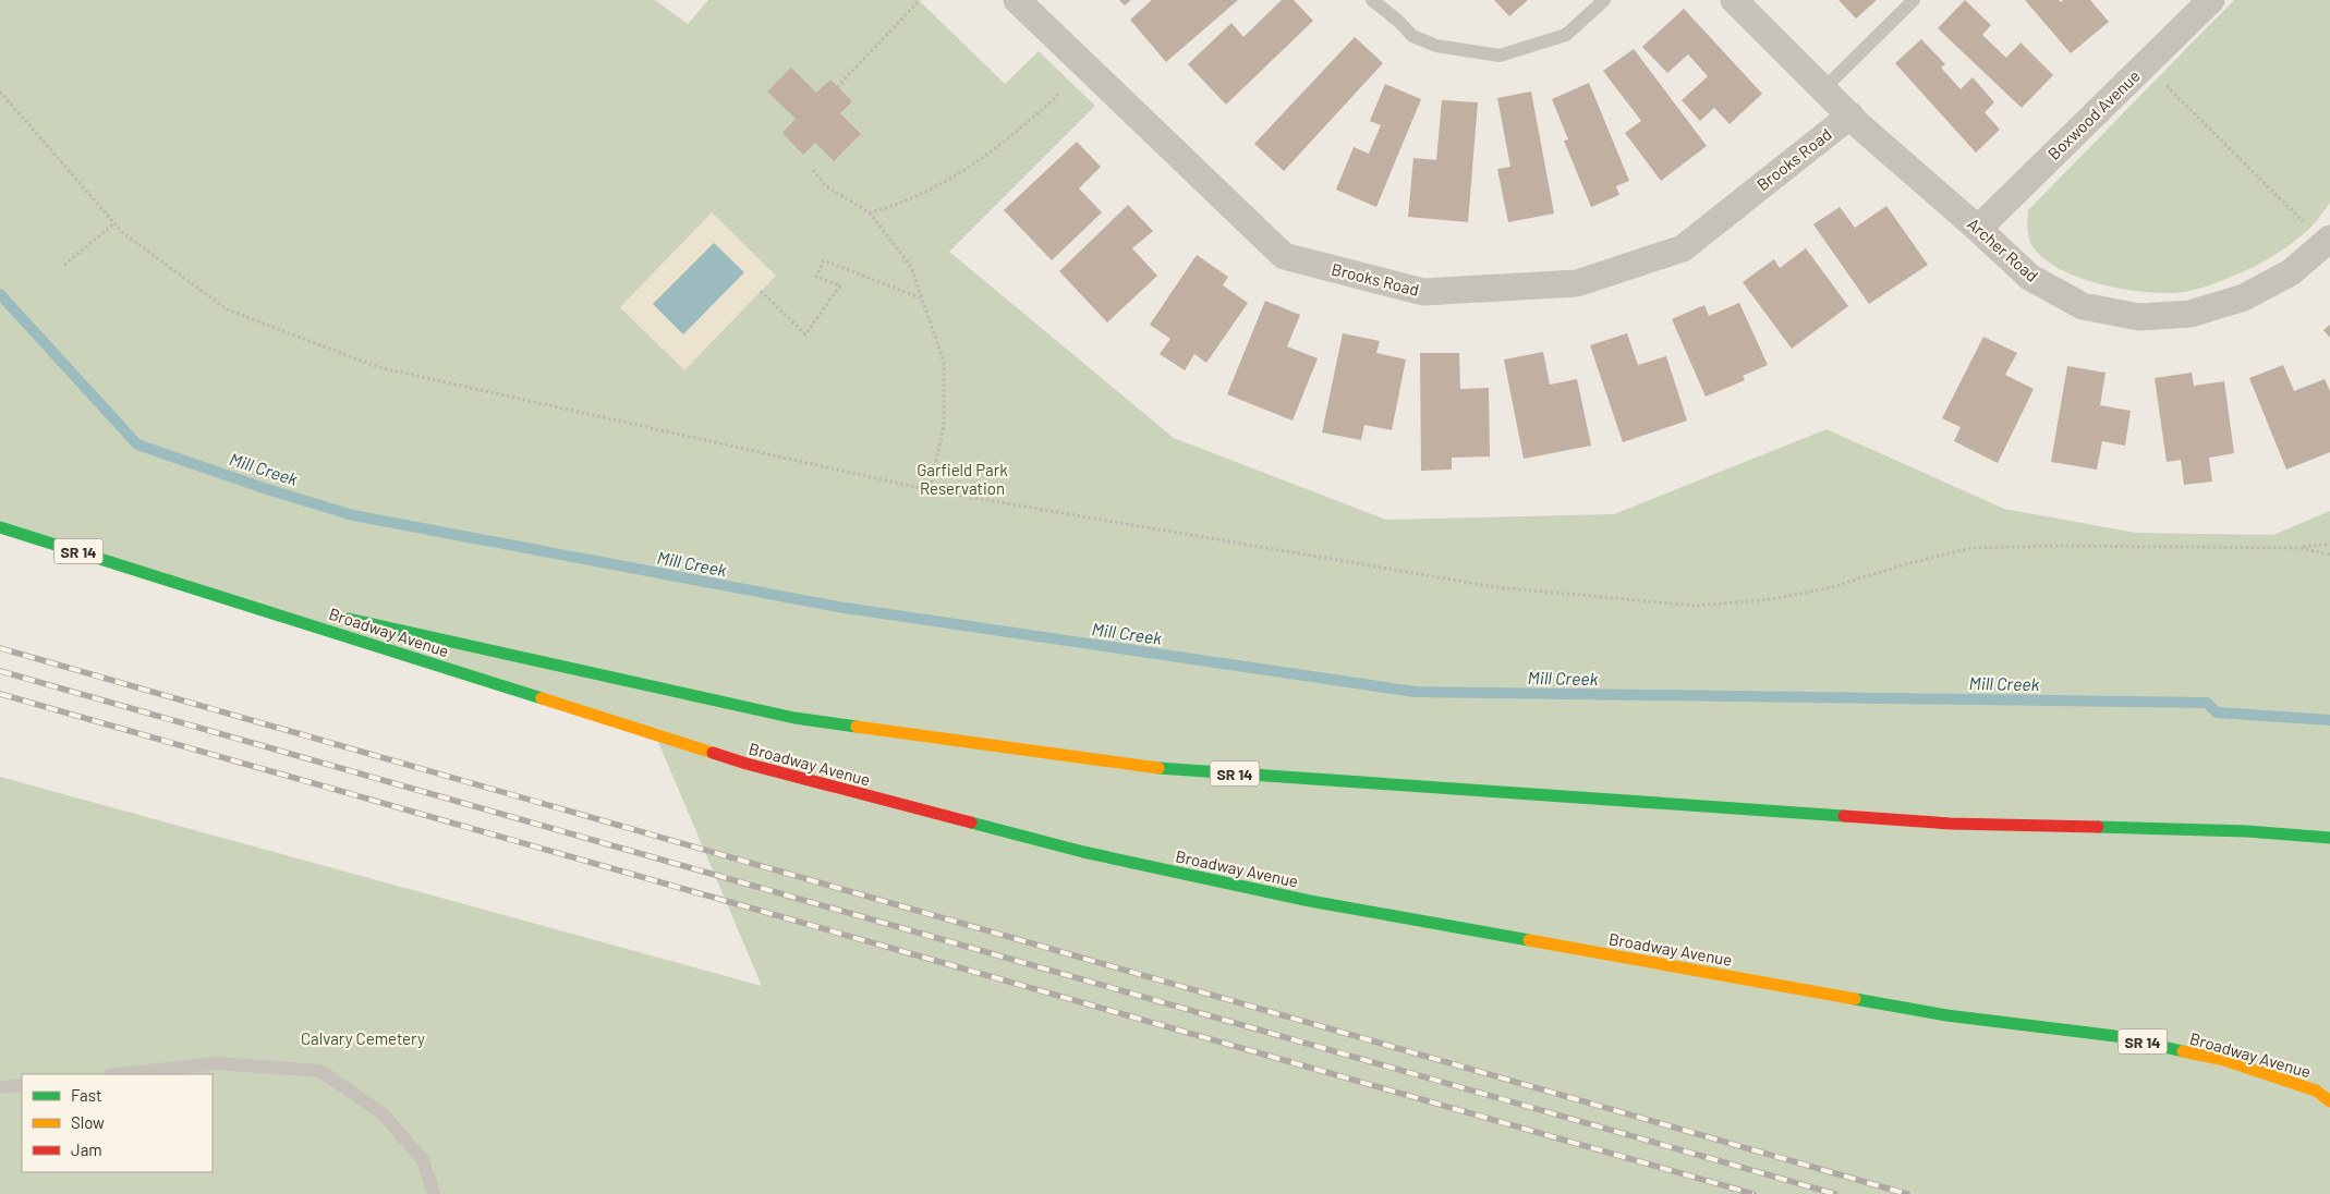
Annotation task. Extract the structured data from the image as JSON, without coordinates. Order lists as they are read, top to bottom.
{
  "streets": {
    "main road": ["SR 14", "Broadway Avenue"],
    "street": ["Boxwood Avenue", "Brooks Road", "Archer Road"]
  },
  "crossings": [
    ["Boxwood Avenue", "Archer Road"],
    ["Brooks Road", "Archer Road"]
  ],
  "water": ["Mill Creek"],
  "parks": ["Garfield Park Reservation", "Calvary Cemetery"],
  "legend": ["Fast", "Slow", "Jam"]
}
